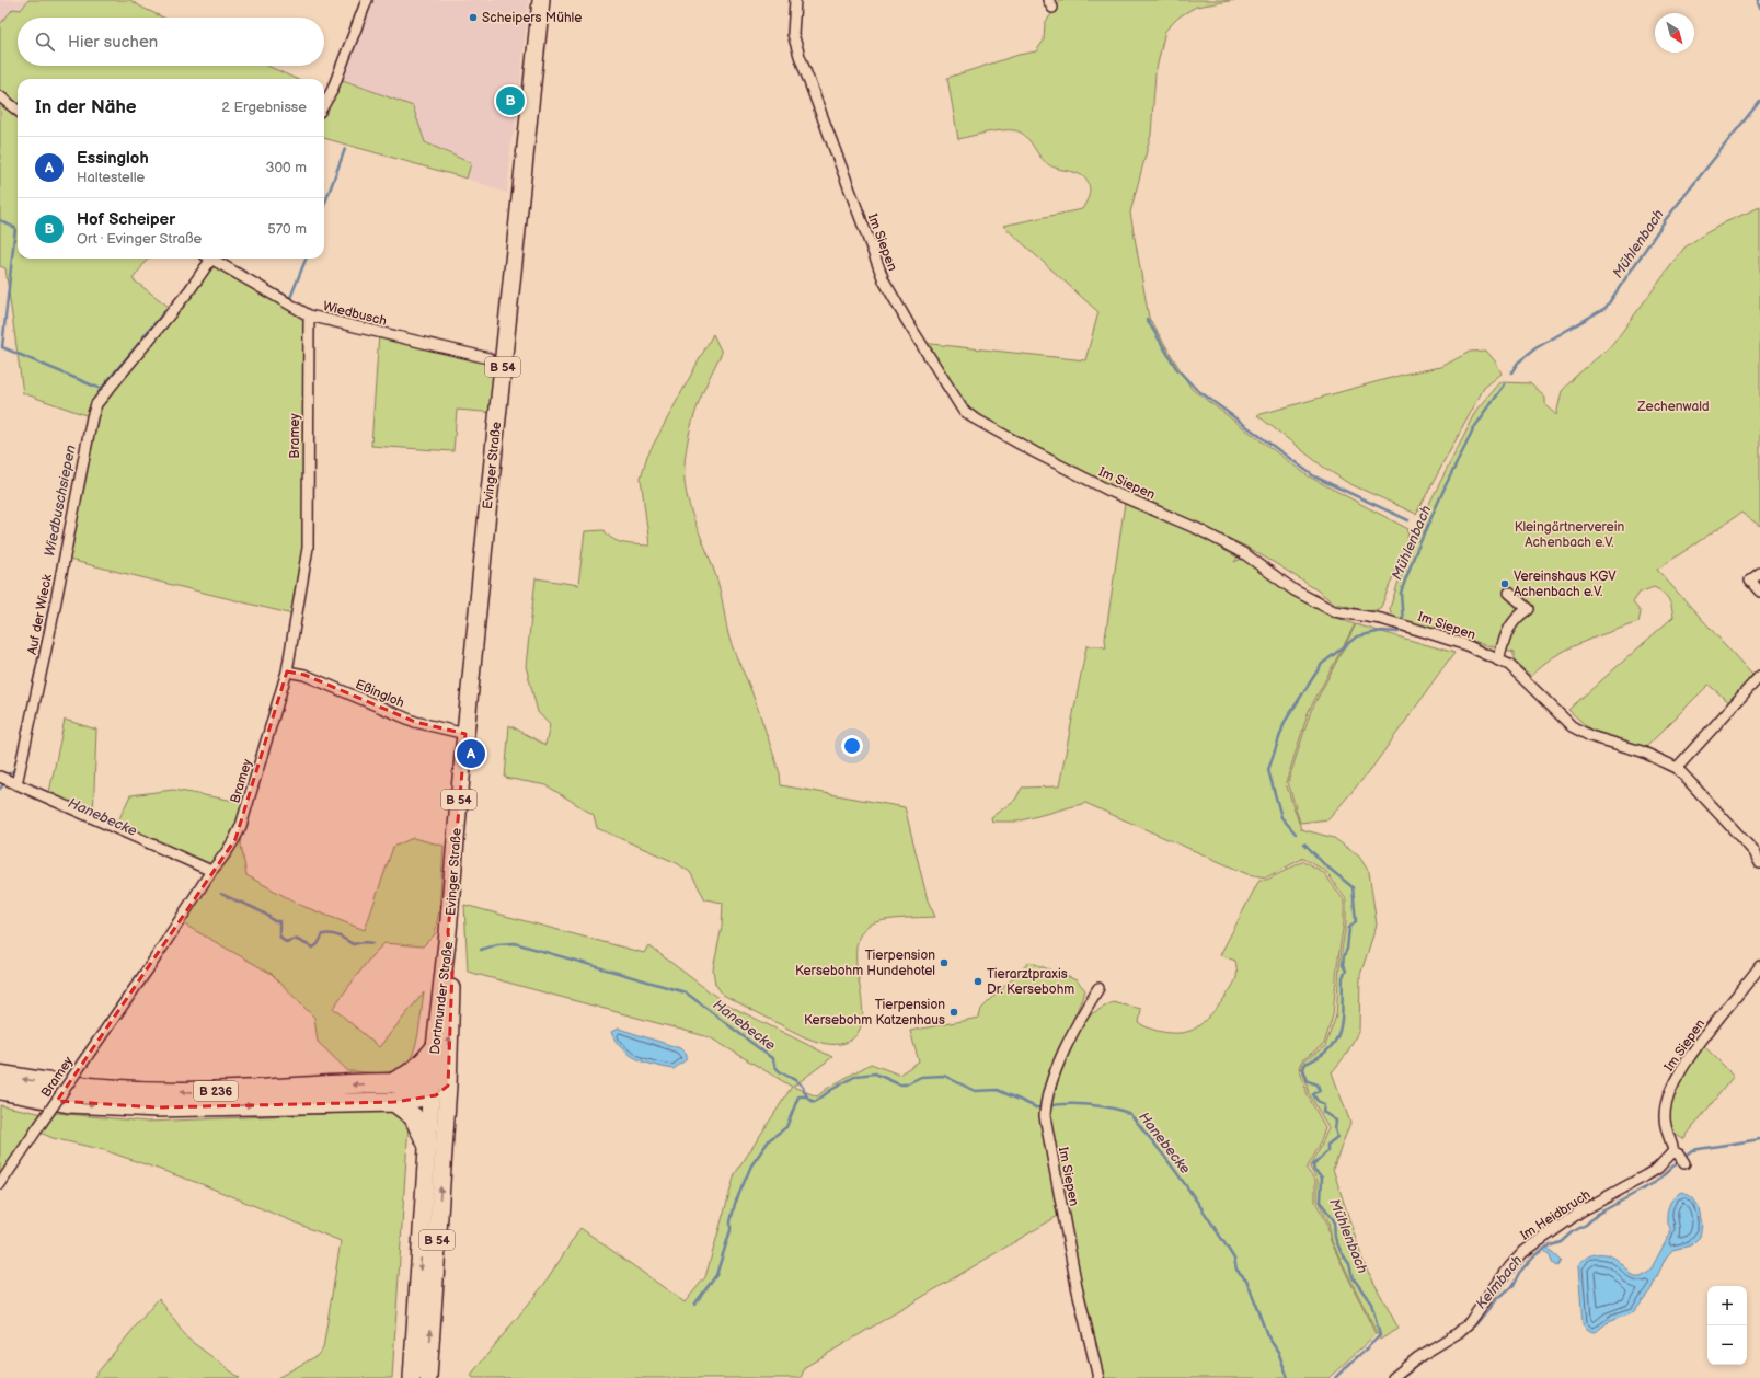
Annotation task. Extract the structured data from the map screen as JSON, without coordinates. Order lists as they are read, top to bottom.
{
  "streets": {
    "highway": ["B 236"],
    "main road": ["B 54", "Evinger Straße", "Dortmunder Straße"],
    "street": [
      "Im Siepen",
      "Wiedbusch",
      "Bramey",
      "Auf der Wieck",
      "Eßingloh",
      "Im Heidbruch"
    ]
  },
  "crossings": [
    ["Im Siepen", "Im Heidbruch"],
    ["Wiedbusch", "Bramey"],
    ["Bramey", "Eßingloh"],
    ["Evinger Straße", "Eßingloh"],
    ["Evinger Straße", "Dortmunder Straße"],
    ["Dortmunder Straße", "B 236"]
  ],
  "water": [
    "Mühlenbach",
    "Wiedbuschsiepen",
    "Hanebecke",
    "Kelmbach"
  ],
  "parks": ["Zechenwald", "Kleingärtnerverein Achenbach e.V."],
  "places": [
    "Scheipers Mühle",
    "Vereinshaus KGV Achenbach e.V.",
    "Tierpension Kersebohm Hundehotel",
    "Tierarztpraxis Dr. Kersebohm",
    "Tierpension Kersebohm Katzenhaus"
  ],
  "north": "bottom right",
  "page": {
    "search": "Hier suchen",
    "heading": ["In der Nähe", "2 Ergebnisse"],
    "pins": ["B", "A"],
    "list": [
      {
        "mark": "A",
        "name": "Essingloh",
        "note": "Haltestelle",
        "value": "300 m"
      },
      {
        "mark": "B",
        "name": "Hof Scheiper",
        "note": "Ort · Evinger Straße",
        "value": "570 m"
      }
    ],
    "map_buttons": ["+", "−"]
  }
}
